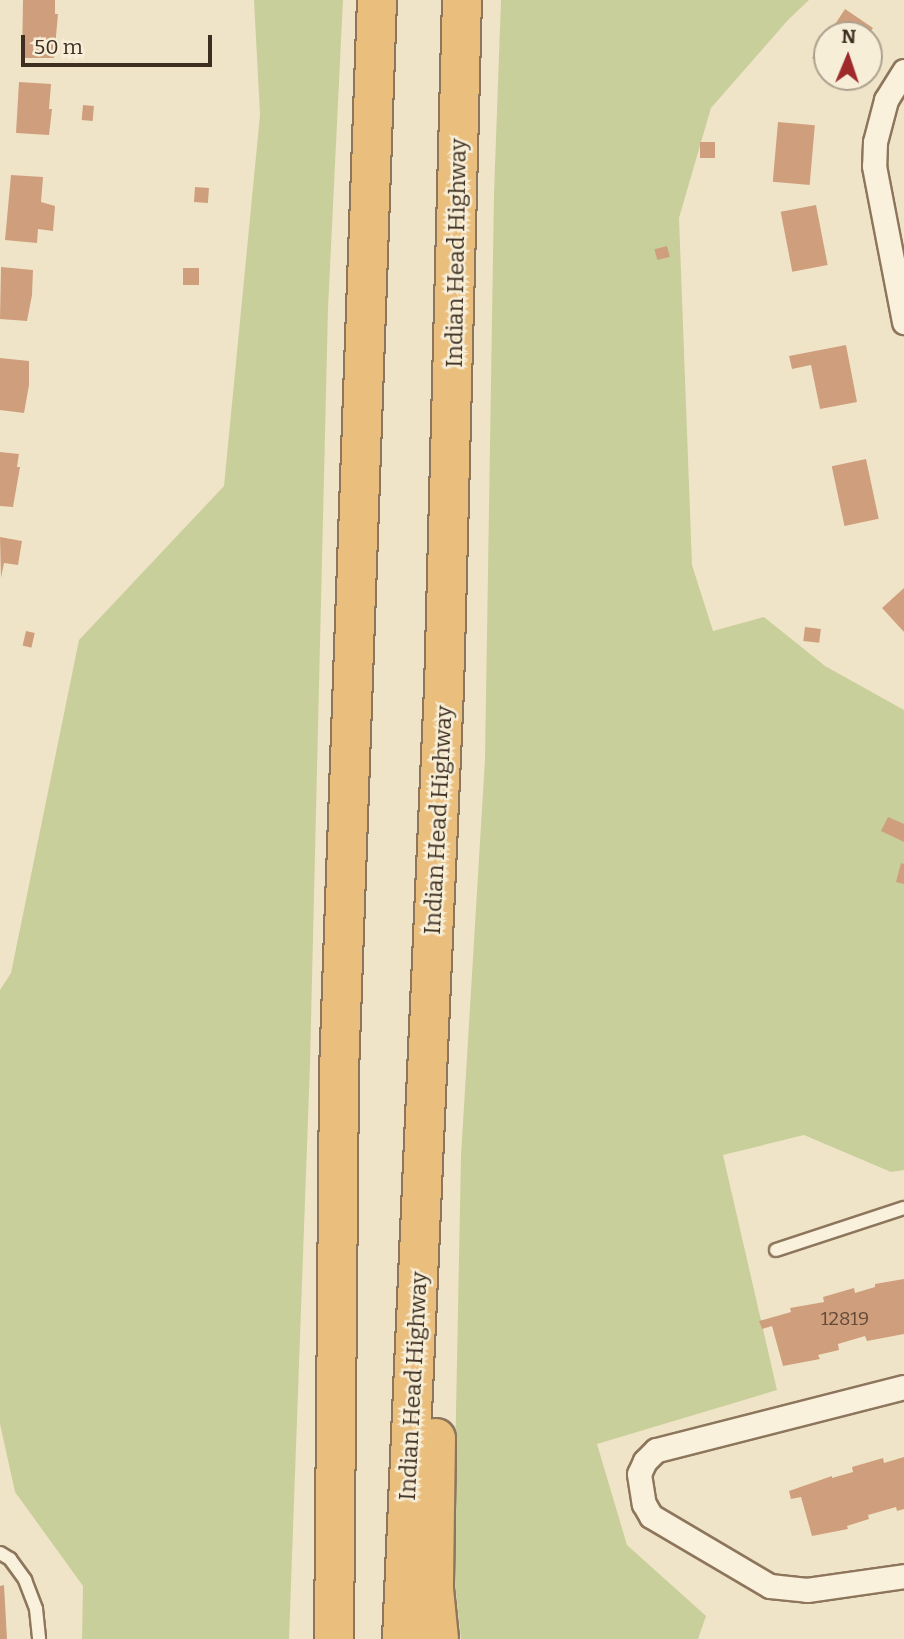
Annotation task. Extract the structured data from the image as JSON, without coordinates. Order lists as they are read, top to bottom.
{
  "streets": {
    "highway": ["Indian Head Highway"]
  },
  "house_numbers": ["12819"],
  "scale_bar": "50 m",
  "north": "top"
}
